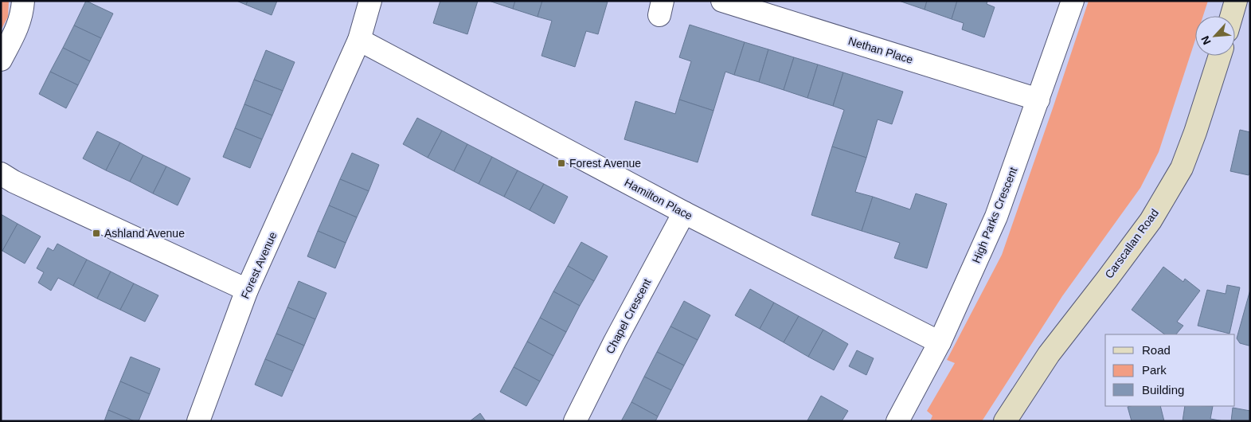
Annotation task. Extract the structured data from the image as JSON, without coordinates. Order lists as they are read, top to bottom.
{
  "streets": {
    "street": [
      "Nethan Place",
      "Hamilton Place",
      "High Parks Crescent",
      "Carscallan Road",
      "Forest Avenue",
      "Chapel Crescent"
    ]
  },
  "crossings": [
    ["Nethan Place", "High Parks Crescent"],
    ["Hamilton Place", "High Parks Crescent"],
    ["Hamilton Place", "Forest Avenue"],
    ["Hamilton Place", "Chapel Crescent"]
  ],
  "places": {
    "transit": ["Forest Avenue", "Ashland Avenue"]
  },
  "legend": ["Road", "Park", "Building"],
  "north": "bottom left"
}
